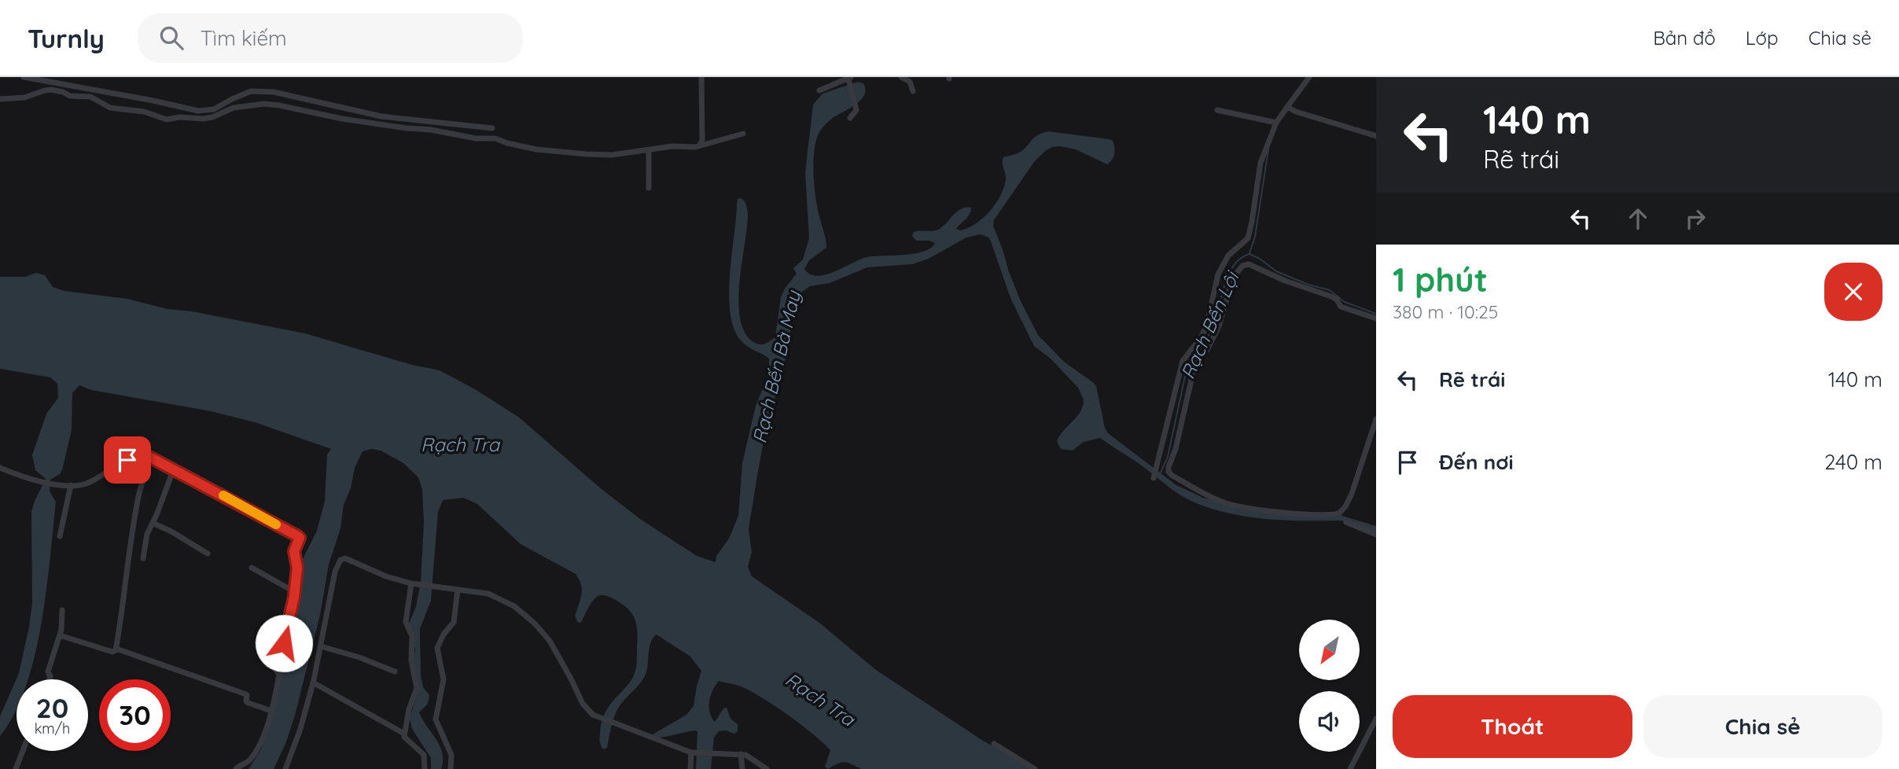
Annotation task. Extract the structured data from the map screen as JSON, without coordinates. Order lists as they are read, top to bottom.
{
  "water": ["Rạch Bến Lội", "Rạch Bến Bà May", "Rạch Tra"],
  "north": "bottom left",
  "page": {
    "header": "Turnly",
    "search": "Tìm kiếm",
    "nav": ["Bản đồ", "Lớp", "Chia sẻ"],
    "turn": ["140 m", "Rẽ trái"],
    "heading": ["1 phút", "380 m · 10:25"],
    "list": [
      {
        "name": "Rẽ trái",
        "value": "140 m"
      },
      {
        "name": "Đến nơi",
        "value": "240 m"
      }
    ],
    "speed": "20 km/h",
    "limit": "30",
    "buttons": ["Thoát", "Chia sẻ"]
  }
}
